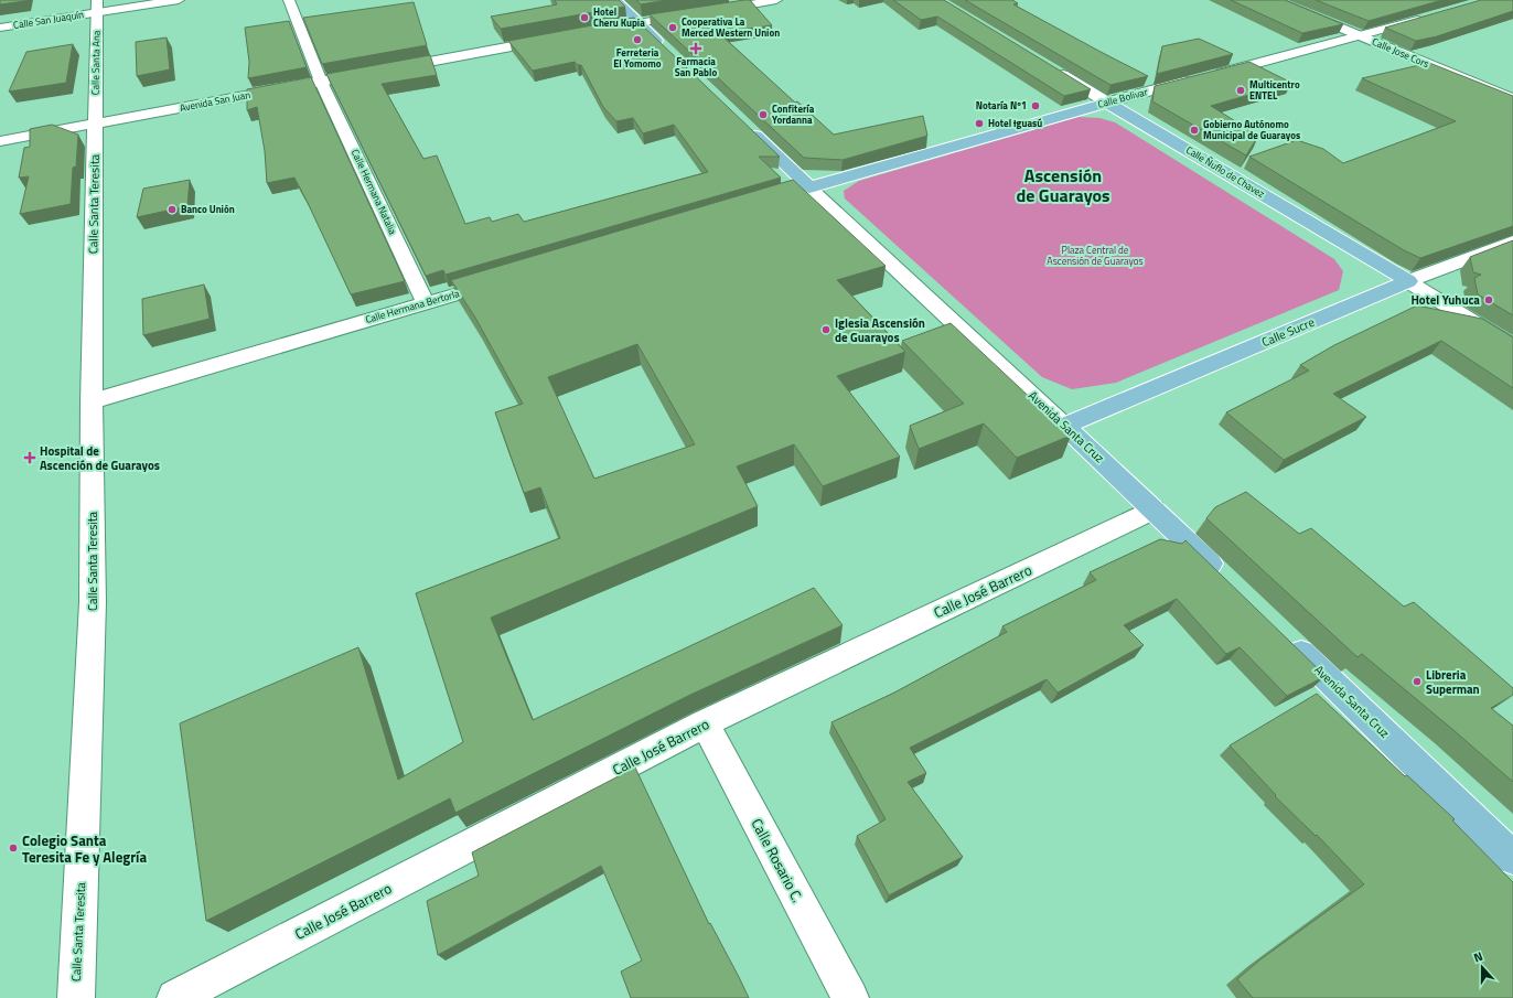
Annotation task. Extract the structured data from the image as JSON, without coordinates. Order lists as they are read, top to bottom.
{
  "streets": {
    "main road": [
      "Calle Bolivar",
      "Calle Ñuflo de Chavez",
      "Calle Sucre",
      "Avenida Santa Cruz"
    ],
    "street": [
      "Calle San Juaquín",
      "Calle Jose Cors",
      "Calle Santa Ana",
      "Avenida San Juan",
      "Calle Hermana Natalia",
      "Calle Santa Teresita",
      "Calle Hermana Bertorla",
      "Calle José Barrero",
      "Calle Rosario C."
    ]
  },
  "crossings": [
    ["Calle San Juaquín", "Calle Santa Ana"],
    ["Calle Jose Cors", "Calle Bolivar"],
    ["Calle Santa Ana", "Avenida San Juan"],
    ["Calle Santa Ana", "Calle Santa Teresita"],
    ["Calle Bolivar", "Calle Ñuflo de Chavez"],
    ["Calle Bolivar", "Avenida Santa Cruz"],
    ["Avenida San Juan", "Calle Hermana Natalia"],
    ["Avenida San Juan", "Calle Santa Teresita"],
    ["Calle Ñuflo de Chavez", "Calle Sucre"],
    ["Calle Hermana Natalia", "Calle Hermana Bertorla"],
    ["Calle Santa Teresita", "Calle Hermana Bertorla"],
    ["Calle Sucre", "Avenida Santa Cruz"],
    ["Avenida Santa Cruz", "Calle José Barrero"],
    ["Calle José Barrero", "Calle Rosario C."]
  ],
  "districts": ["Ascensión de Guarayos"],
  "parks": ["Plaza Central de Ascensión de Guarayos"],
  "places": {
    "other": [
      "Hotel Cheru Kupia",
      "Cooperativa La Merced Western Union",
      "Ferreteria El Yomomo",
      "Multicentro ENTEL",
      "Notaría Nº1",
      "Confitería Yordanna",
      "Hotel Ɨguasú",
      "Gobierno Autónomo Municipal de Guarayos",
      "Banco Unión",
      "Hotel Yuhuca",
      "Iglesia Ascensión de Guarayos",
      "Libreria Superman",
      "Colegio Santa Teresita Fe y Alegría"
    ],
    "health": ["Farmacia San Pablo", "Hospital de Ascención de Guarayos"]
  },
  "north": "top"
}
